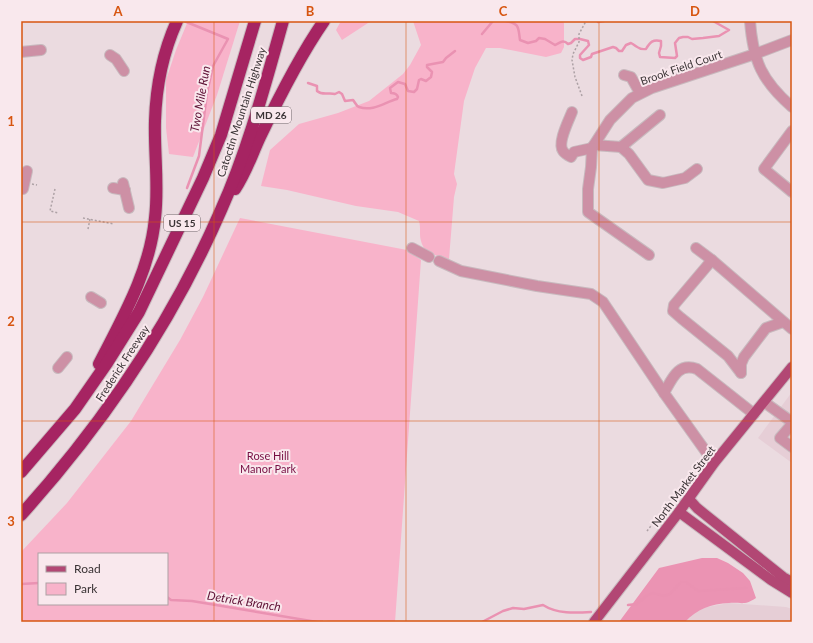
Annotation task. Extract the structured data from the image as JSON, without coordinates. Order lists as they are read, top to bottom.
{
  "streets": {
    "highway": [
      "Catoctin Mountain Highway",
      "MD 26",
      "US 15",
      "Frederick Freeway"
    ],
    "main road": ["North Market Street"],
    "street": ["Brook Field Court"]
  },
  "crossings": [
    ["Catoctin Mountain Highway", "MD 26"],
    ["Catoctin Mountain Highway", "US 15"],
    ["Catoctin Mountain Highway", "Frederick Freeway"],
    ["MD 26", "Frederick Freeway"]
  ],
  "water": ["Two Mile Run", "Detrick Branch"],
  "parks": ["Rose Hill Manor Park"],
  "legend": ["Road", "Park"],
  "grid": {
    "columns": [
      "A",
      "B",
      "C",
      "D"
    ],
    "rows": ["1", "2", "3"]
  }
}
